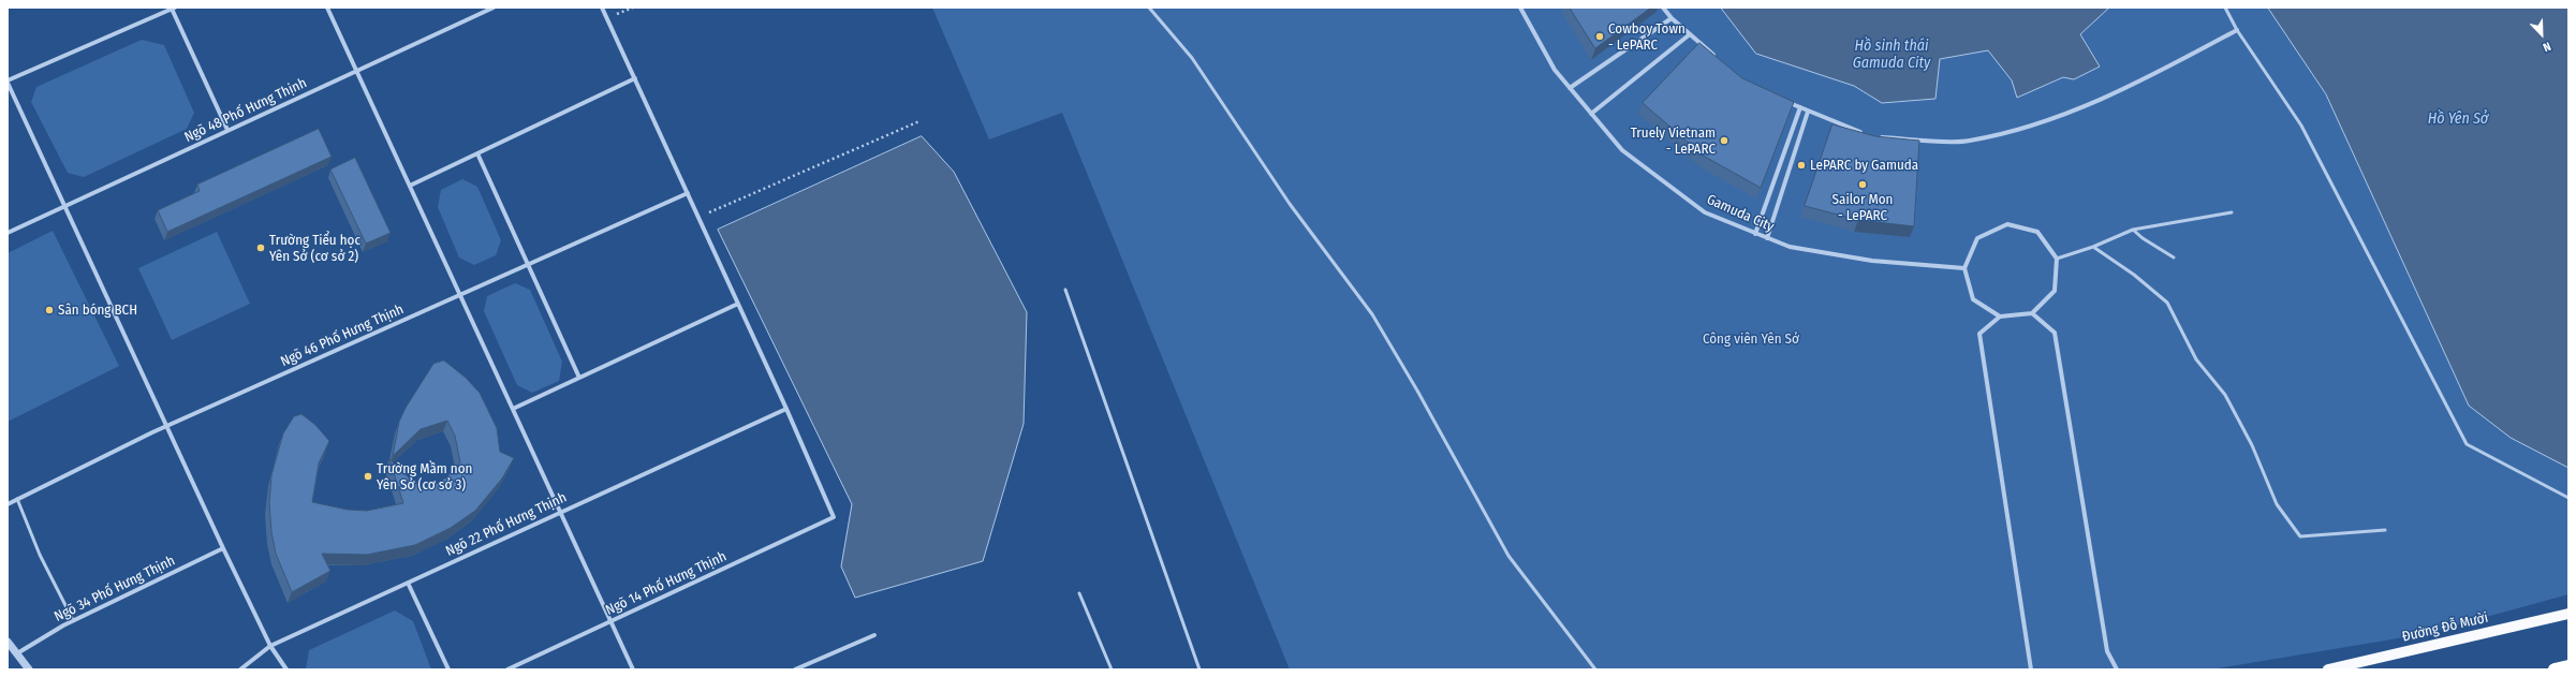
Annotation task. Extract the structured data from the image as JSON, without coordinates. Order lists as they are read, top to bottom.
{
  "streets": {
    "main road": ["Đường Đỗ Mười"],
    "street": [
      "Ngõ 48 Phố Hưng Thịnh",
      "Gamuda City",
      "Ngõ 46 Phố Hưng Thịnh",
      "Ngõ 22 Phố Hưng Thịnh",
      "Ngõ 14 Phố Hưng Thịnh",
      "Ngõ 34 Phố Hưng Thịnh"
    ]
  },
  "crossings": [
    ["Ngõ 22 Phố Hưng Thịnh", "Ngõ 14 Phố Hưng Thịnh"]
  ],
  "water": ["Hồ sinh thái Gamuda City", "Hồ Yên Sở"],
  "parks": ["Công viên Yên Sở"],
  "places": [
    "Cowboy Town - LePARC",
    "Truely Vietnam - LePARC",
    "LePARC by Gamuda",
    "Sailor Mon - LePARC",
    "Trường Tiểu học Yên Sở (cơ sở 2)",
    "Sân bóng BCH",
    "Trường Mầm non Yên Sở (cơ sở 3)"
  ],
  "north": "bottom right"
}
